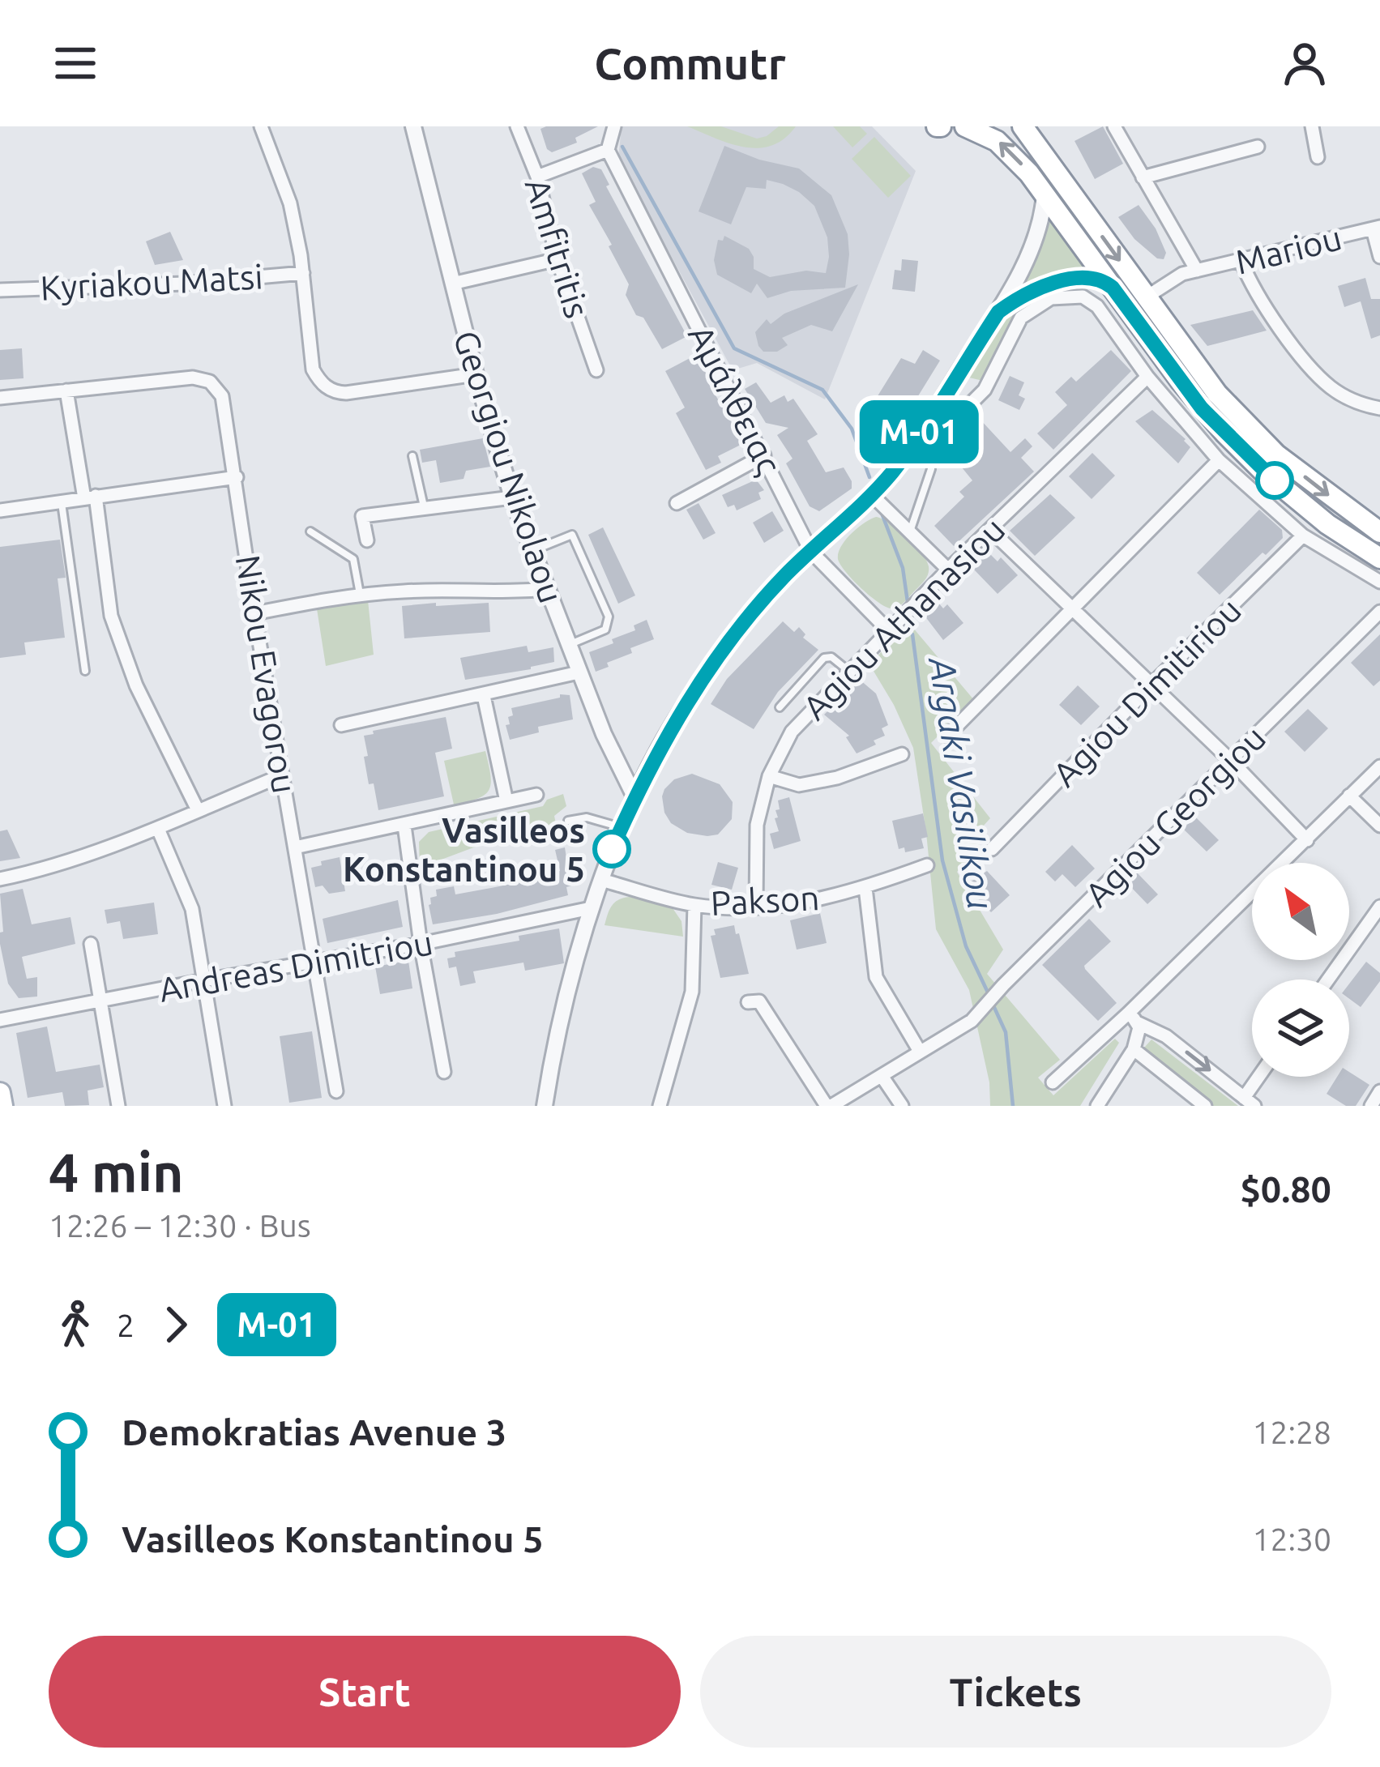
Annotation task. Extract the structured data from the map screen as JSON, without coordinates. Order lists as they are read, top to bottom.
{
  "streets": {
    "street": [
      "Amfitritis",
      "Mariou",
      "Kyriakou Matsi",
      "Αμάλθειας",
      "Georgiou Nikolaou",
      "Agiou Athanasiou",
      "Nikou Evagorou",
      "Agiou Dimitiriou",
      "Agiou Georgiou",
      "Pakson",
      "Andreas Dimitriou"
    ]
  },
  "crossings": [
    ["Αμάλθειας", "Agiou Athanasiou"],
    ["Agiou Athanasiou", "Pakson"],
    ["Nikou Evagorou", "Andreas Dimitriou"]
  ],
  "water": ["Argaki Vasilikou"],
  "places": ["Vasilleos Konstantinou 5"],
  "lines": ["bus line M-01"],
  "north": "top left",
  "page": {
    "header": "Commutr",
    "on_map": "M-01",
    "heading": ["4 min", "12:26 – 12:30 · Bus", "$0.80"],
    "legs": ["2", "M-01"],
    "list": [
      {
        "name": "Demokratias Avenue 3",
        "value": "12:28"
      },
      {
        "name": "Vasilleos Konstantinou 5",
        "value": "12:30"
      }
    ],
    "buttons": ["Start", "Tickets"]
  }
}
